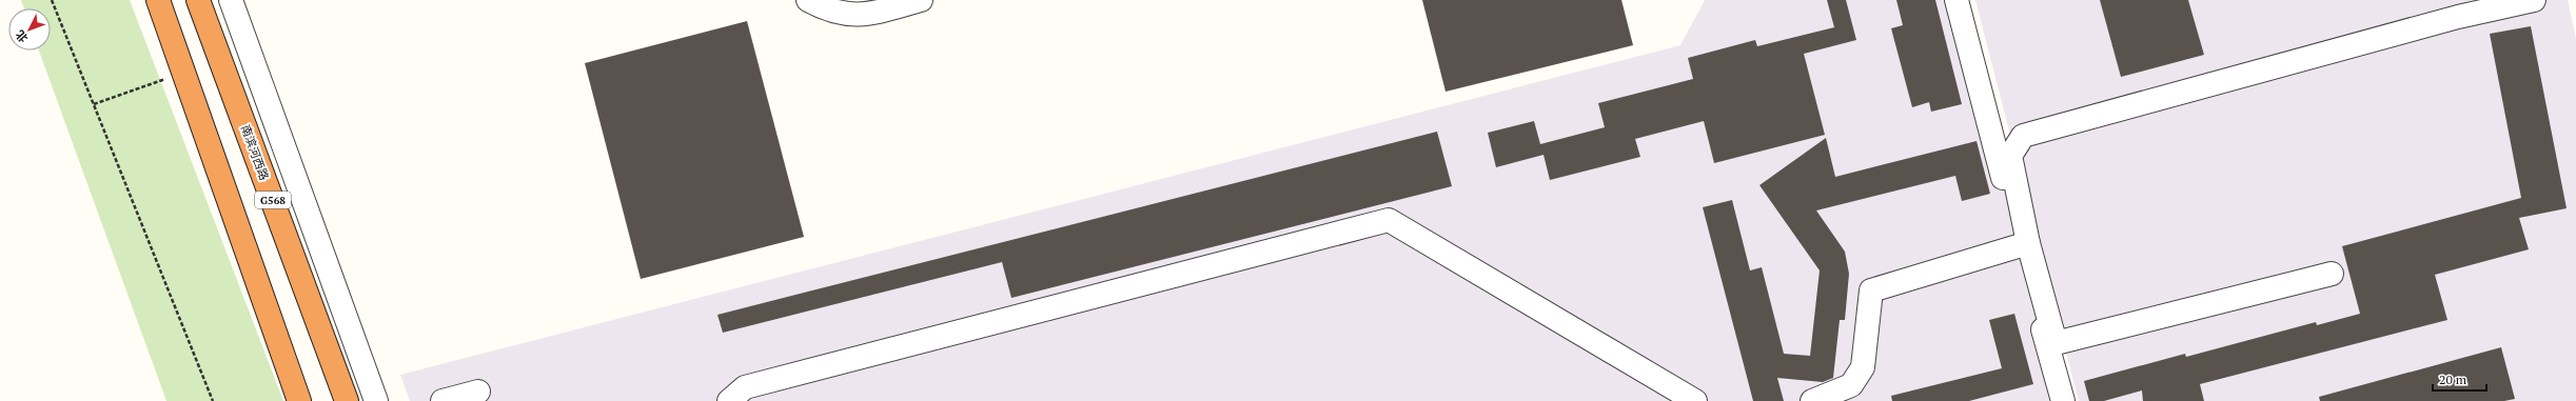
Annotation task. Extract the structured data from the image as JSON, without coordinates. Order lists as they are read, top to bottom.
{
  "streets": {
    "highway": ["南滨河西路", "G568"]
  },
  "scale_bar": "20 m",
  "north": "bottom left"
}
